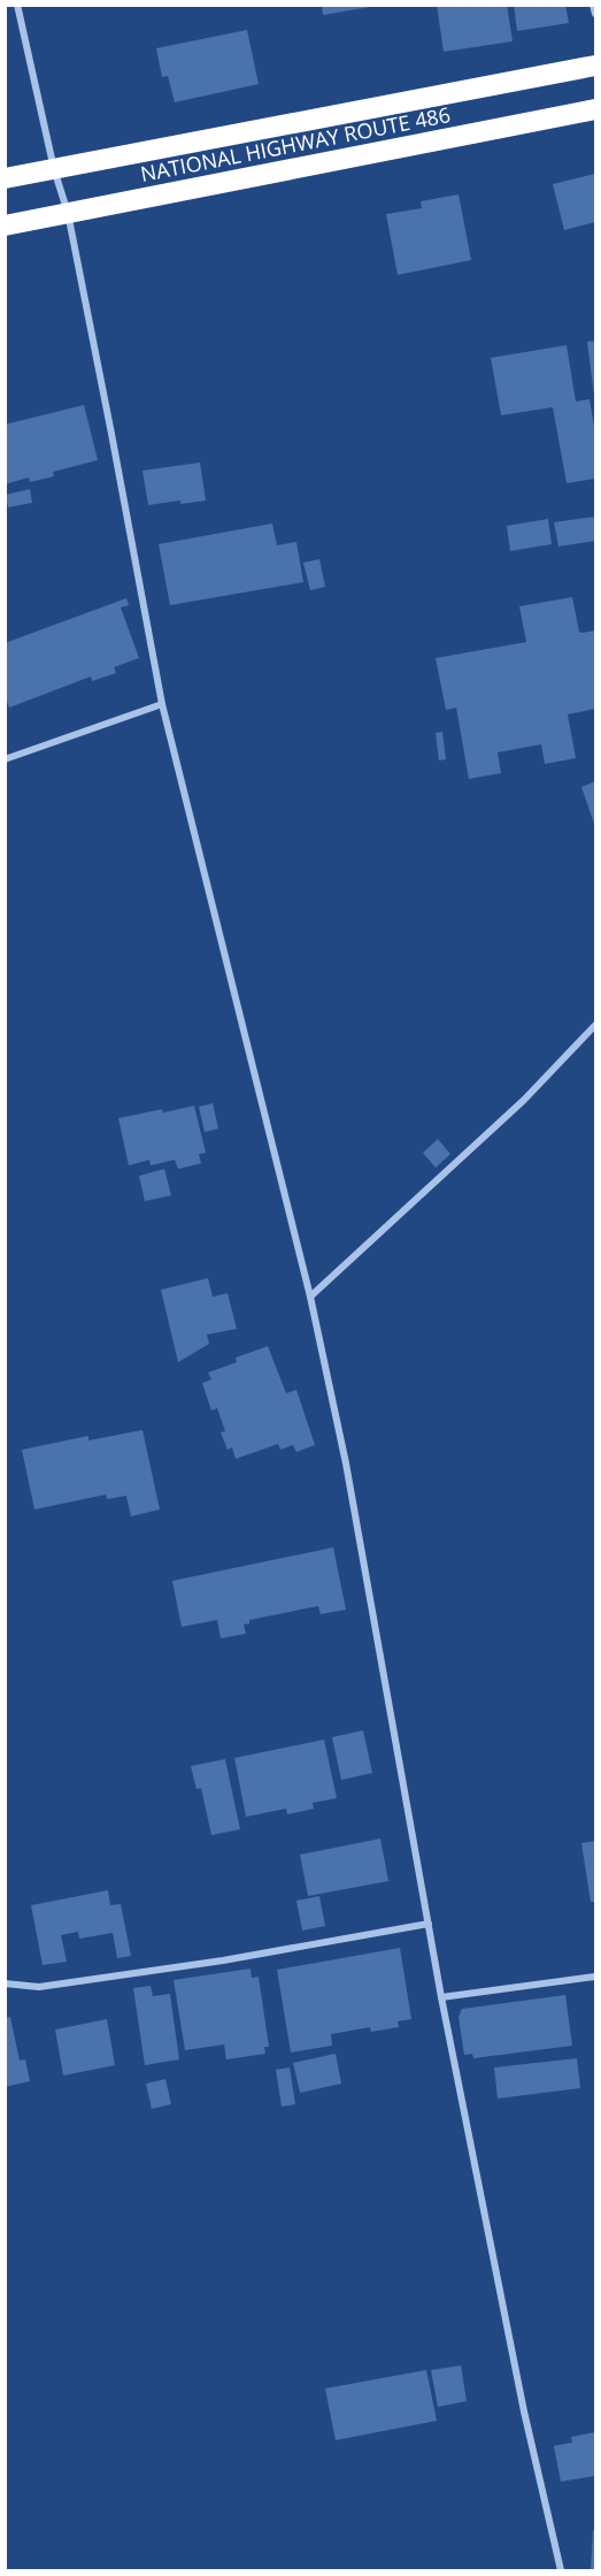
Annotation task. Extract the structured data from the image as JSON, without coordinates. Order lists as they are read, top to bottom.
{
  "streets": {
    "highway": ["NATIONAL HIGHWAY ROUTE 486"]
  }
}
